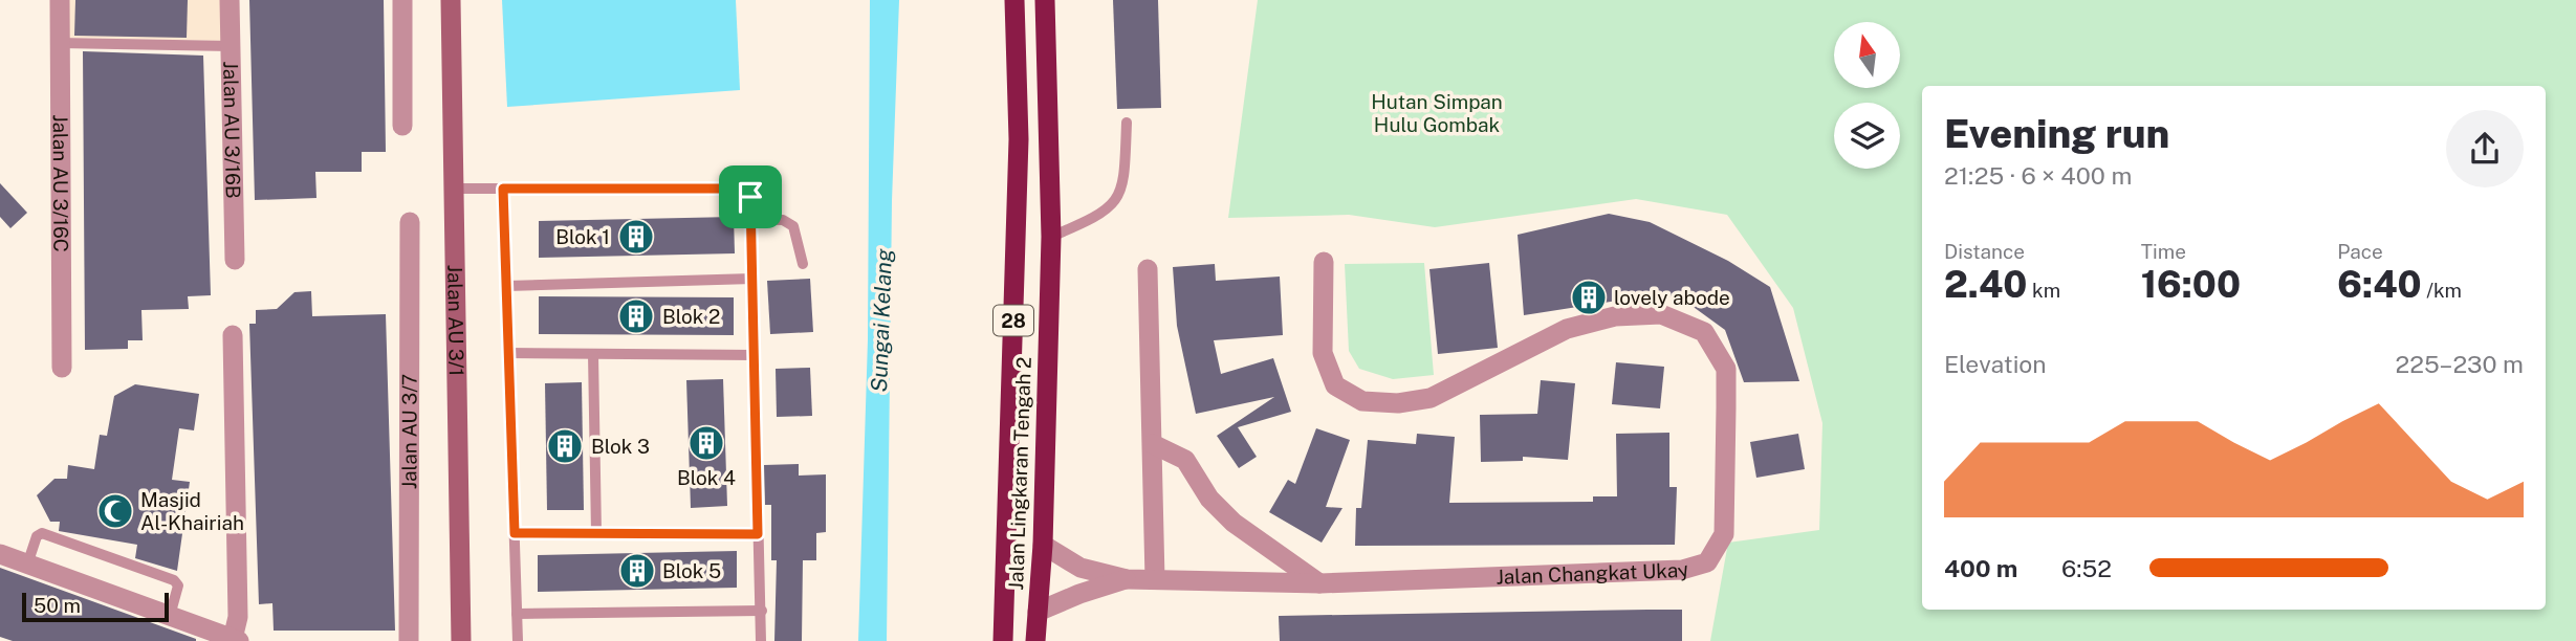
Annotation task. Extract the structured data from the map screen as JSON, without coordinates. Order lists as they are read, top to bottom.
{
  "streets": {
    "highway": ["28", "Jalan Lingkaran Tengah 2"],
    "main road": ["Jalan AU 3/1"],
    "street": [
      "Jalan AU 3/16B",
      "Jalan AU 3/16C",
      "Jalan AU 3/7",
      "Jalan Changkat Ukay"
    ]
  },
  "crossings": [
    ["Jalan Lingkaran Tengah 2", "Jalan Changkat Ukay"]
  ],
  "water": ["Sungai Kelang"],
  "parks": ["Hutan Simpan Hulu Gombak"],
  "places": {
    "building": [
      "Blok 1",
      "lovely abode",
      "Blok 2",
      "Blok 4",
      "Blok 3",
      "Blok 5"
    ],
    "mosque": ["Masjid Al-Khairiah"]
  },
  "scale_bar": "50 m",
  "north": "top",
  "page": {
    "heading": ["Evening run", "21:25 · 6 × 400 m"],
    "stats": [
      ["Distance", "2.40 km"],
      ["Time", "16:00"],
      ["Pace", "6:40 /km"]
    ],
    "chart": ["Elevation", "225–230 m"],
    "list": [
      {
        "name": "400 m",
        "note": "6:52"
      }
    ],
    "scale": "50 m"
  }
}
